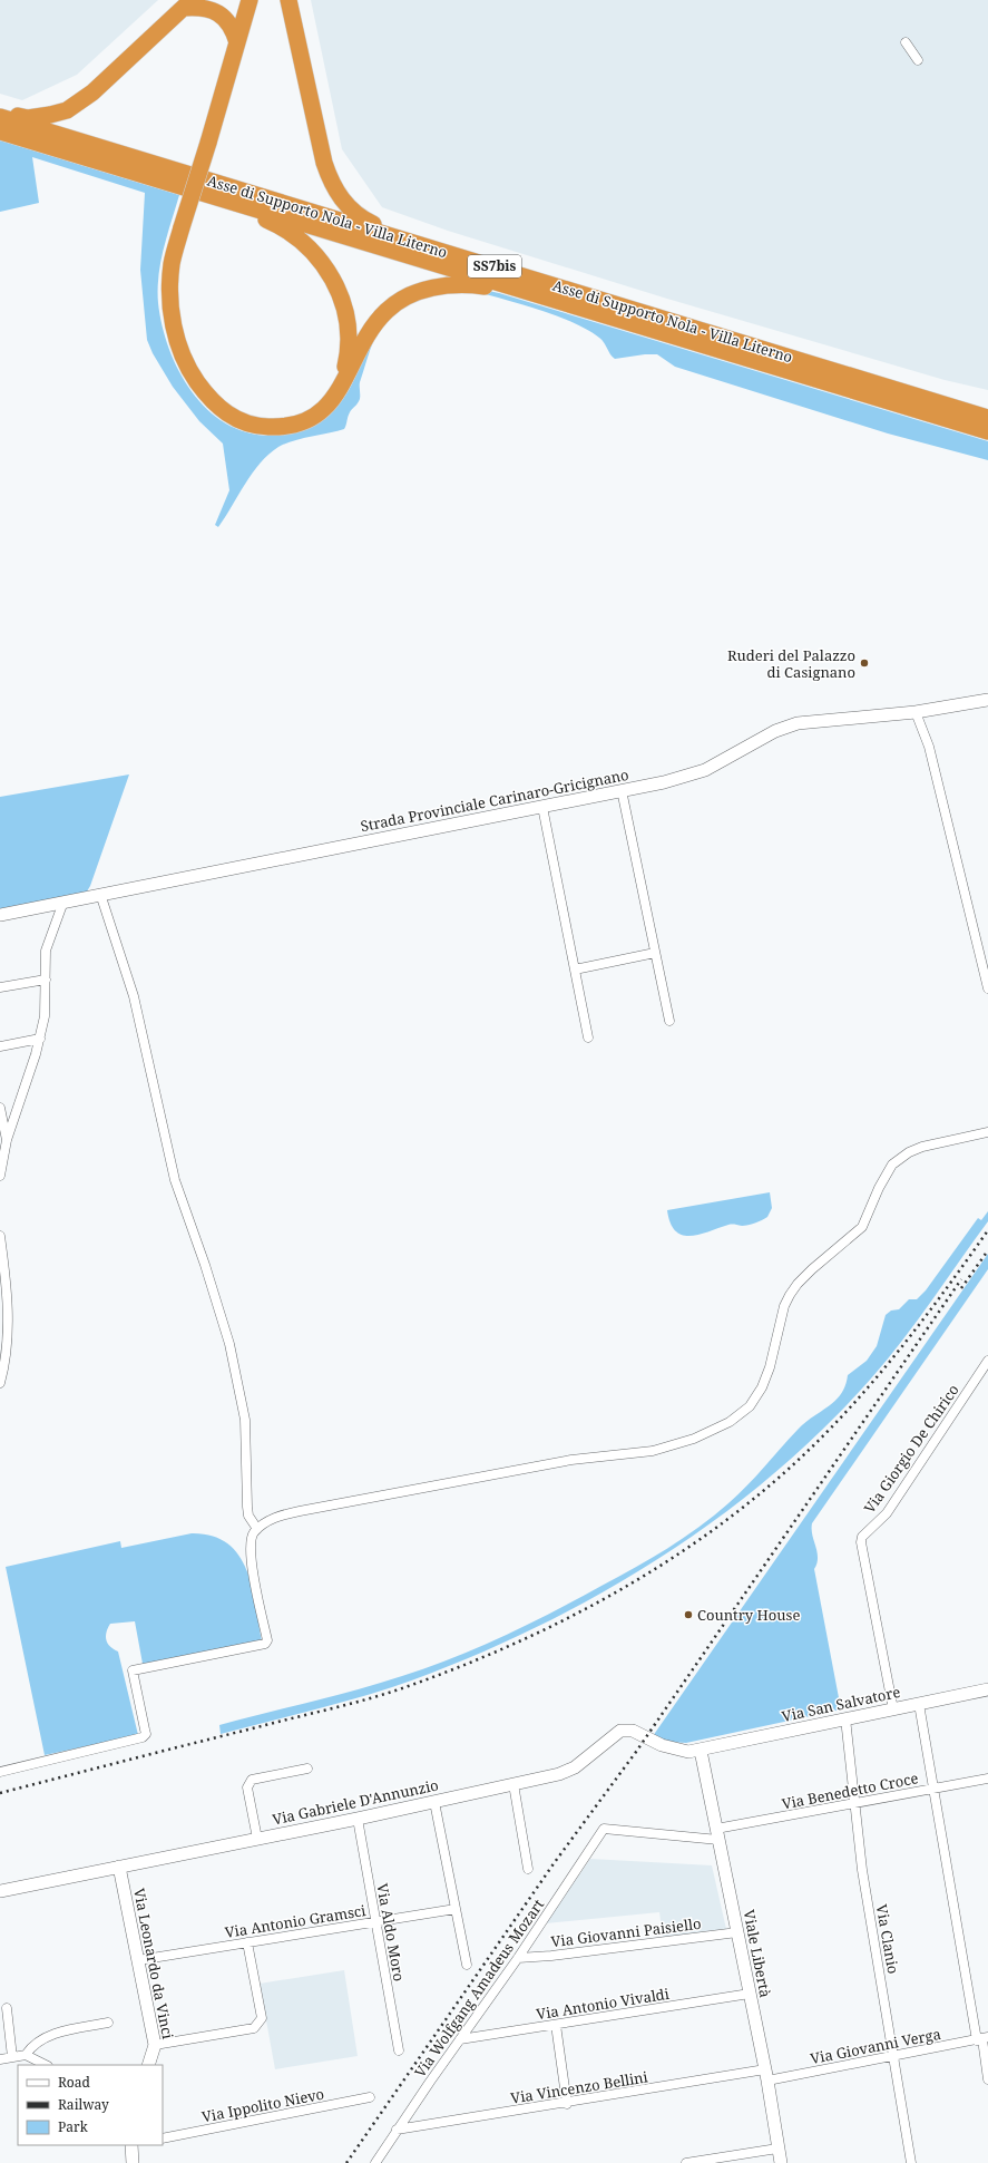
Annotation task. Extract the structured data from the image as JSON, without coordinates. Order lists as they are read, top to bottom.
{
  "streets": {
    "highway": ["Asse di Supporto Nola - Villa Literno", "SS7bis"],
    "street": [
      "Strada Provinciale Carinaro-Gricignano",
      "Via Giorgio De Chirico",
      "Via San Salvatore",
      "Via Benedetto Croce",
      "Via Gabriele D'Annunzio",
      "Via Antonio Gramsci",
      "Via Aldo Moro",
      "Via Giovanni Paisiello",
      "Via Clanio",
      "Viale Libertà",
      "Via Leonardo da Vinci",
      "Via Wolfgang Amadeus Mozart",
      "Via Antonio Vivaldi",
      "Via Giovanni Verga",
      "Via Vincenzo Bellini",
      "Via Ippolito Nievo"
    ]
  },
  "crossings": [
    ["Via Giorgio De Chirico", "Via San Salvatore"],
    ["Via San Salvatore", "Via Gabriele D'Annunzio"],
    ["Via San Salvatore", "Via Clanio"],
    ["Via San Salvatore", "Viale Libertà"],
    ["Via Benedetto Croce", "Via Clanio"],
    ["Via Benedetto Croce", "Viale Libertà"],
    ["Via Benedetto Croce", "Via Wolfgang Amadeus Mozart"],
    ["Via Gabriele D'Annunzio", "Via Aldo Moro"],
    ["Via Gabriele D'Annunzio", "Viale Libertà"],
    ["Via Gabriele D'Annunzio", "Via Leonardo da Vinci"],
    ["Via Antonio Gramsci", "Via Aldo Moro"],
    ["Via Antonio Gramsci", "Via Leonardo da Vinci"],
    ["Via Giovanni Paisiello", "Viale Libertà"],
    ["Via Giovanni Paisiello", "Via Wolfgang Amadeus Mozart"],
    ["Via Clanio", "Via Giovanni Verga"],
    ["Viale Libertà", "Via Antonio Vivaldi"],
    ["Viale Libertà", "Via Giovanni Verga"],
    ["Viale Libertà", "Via Vincenzo Bellini"],
    ["Via Wolfgang Amadeus Mozart", "Via Antonio Vivaldi"],
    ["Via Wolfgang Amadeus Mozart", "Via Vincenzo Bellini"],
    ["Via Giovanni Verga", "Via Vincenzo Bellini"]
  ],
  "places": ["Ruderi del Palazzo di Casignano", "Country House"],
  "legend": ["Road", "Railway", "Park"]
}
